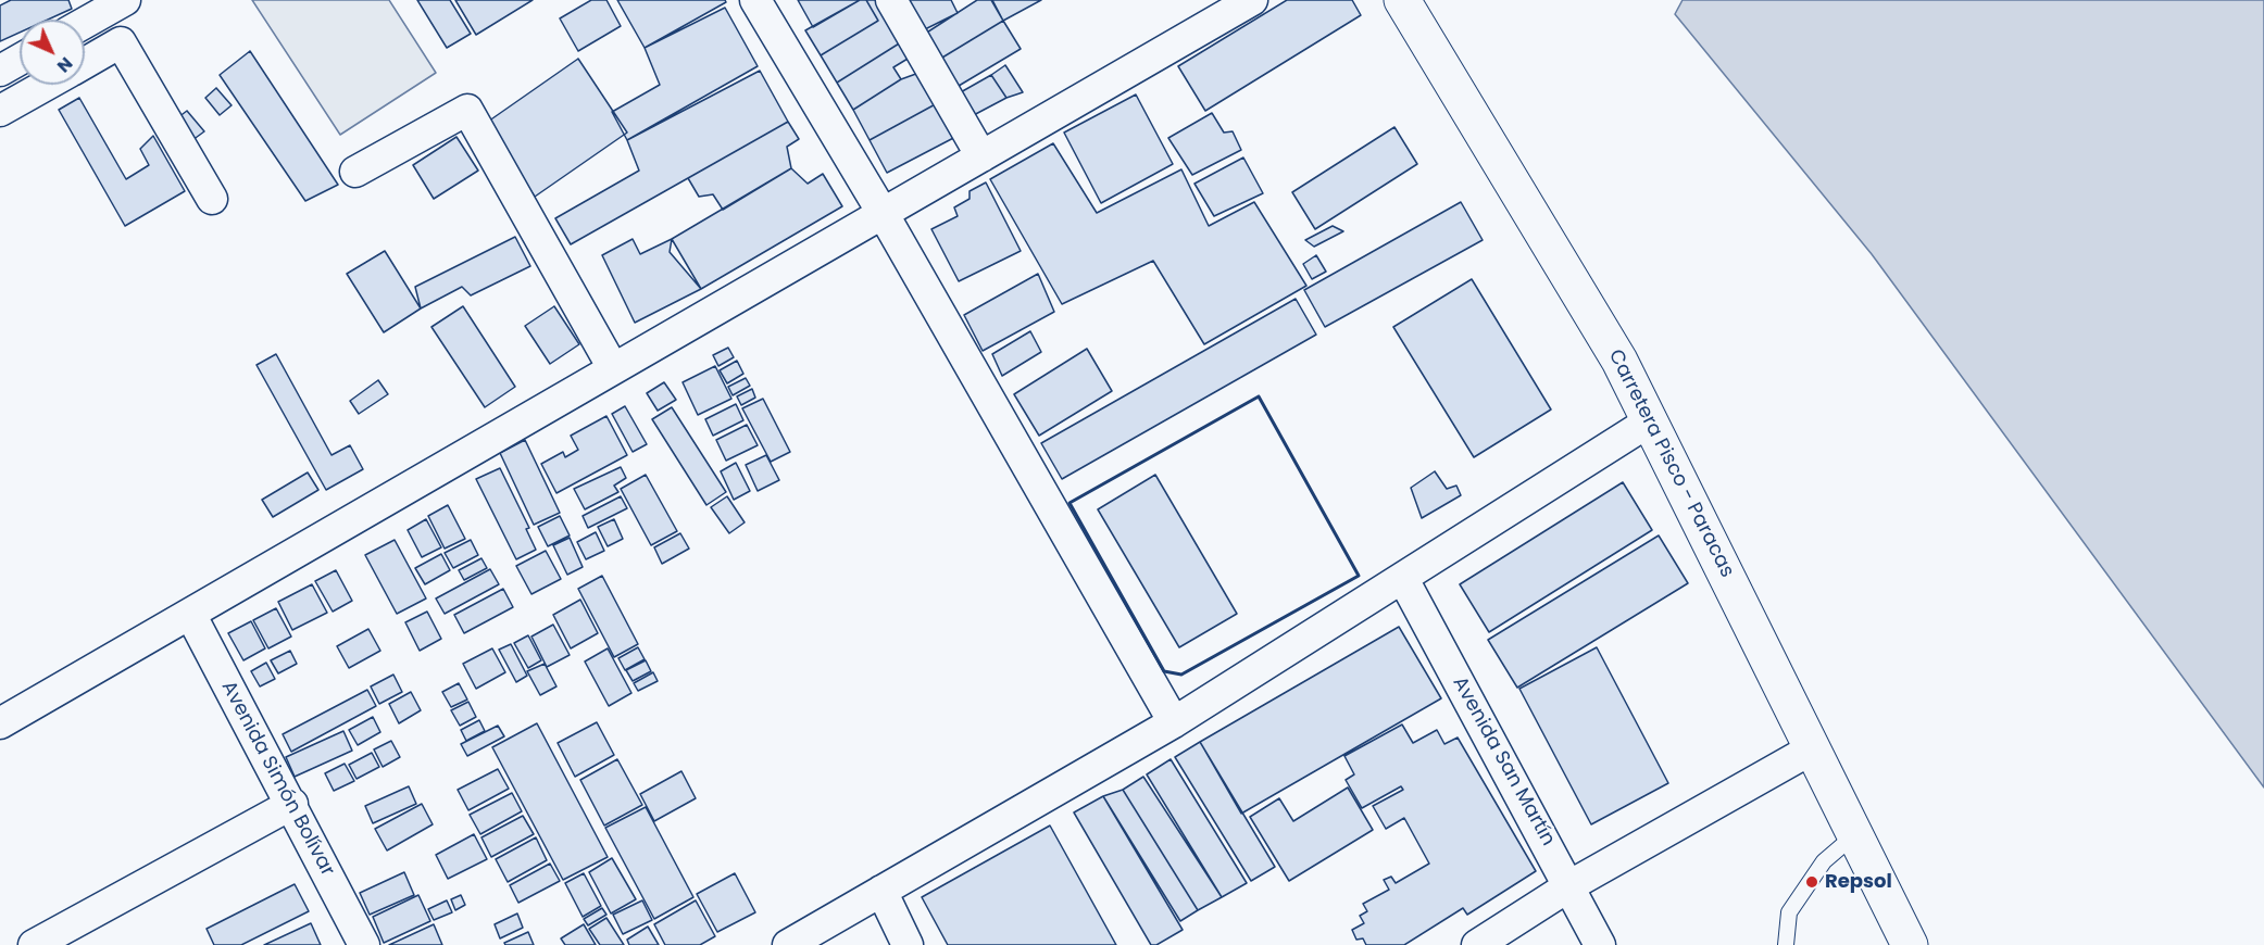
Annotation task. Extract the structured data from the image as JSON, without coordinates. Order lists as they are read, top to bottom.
{
  "streets": {
    "main road": ["Carretera Pisco - Paracas"],
    "street": ["Avenida San Martín", "Avenida Simón Bolívar"]
  },
  "places": ["Repsol"],
  "north": "bottom right"
}
